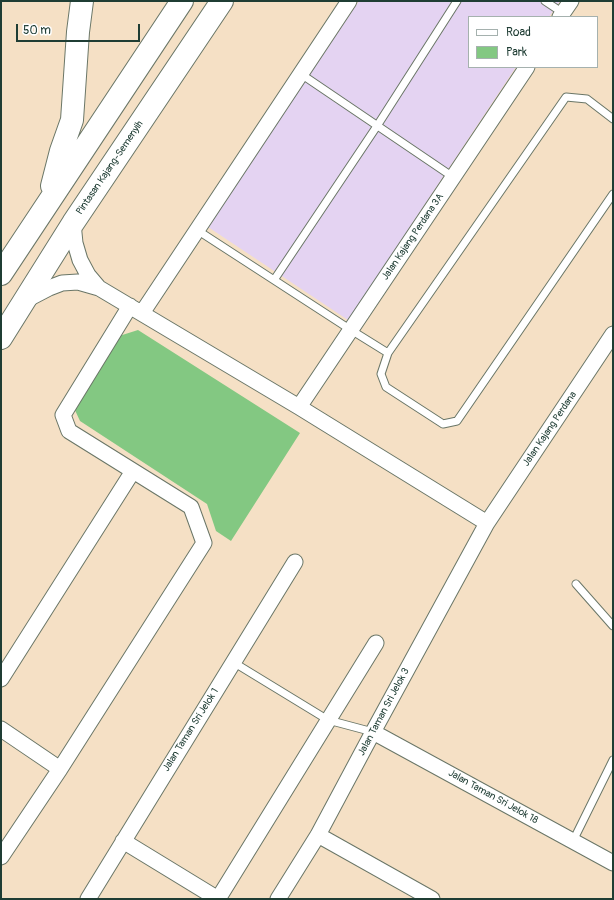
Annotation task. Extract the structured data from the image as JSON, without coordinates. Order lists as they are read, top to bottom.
{
  "streets": {
    "highway": ["Pintasan Kajang-Semenyih"],
    "street": [
      "Jalan Kajang Perdana 3A",
      "Jalan Kajang Perdana",
      "Jalan Taman Sri Jelok 3",
      "Jalan Taman Sri Jelok 1",
      "Jalan Taman Sri Jelok 18"
    ]
  },
  "crossings": [
    ["Jalan Kajang Perdana", "Jalan Taman Sri Jelok 3"],
    ["Jalan Taman Sri Jelok 3", "Jalan Taman Sri Jelok 18"]
  ],
  "legend": ["Road", "Park"],
  "scale_bar": "50 m"
}
